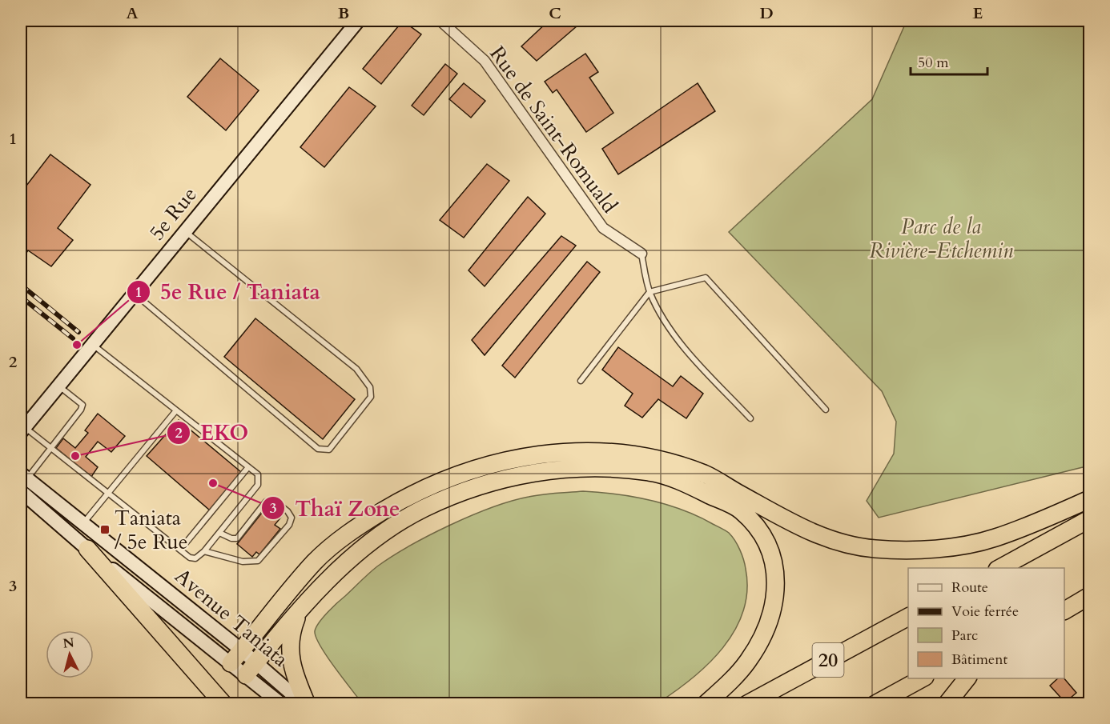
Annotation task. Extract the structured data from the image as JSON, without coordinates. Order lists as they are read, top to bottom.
{
  "streets": {
    "highway": ["20"],
    "main road": ["5e Rue", "Avenue Taniata"],
    "street": ["Rue de Saint-Romuald"]
  },
  "parks": ["Parc de la Rivière-Etchemin"],
  "places": {
    "other": ["5e Rue / Taniata", "EKO", "Thaï Zone"],
    "transit": ["Taniata / 5e Rue"]
  },
  "legend": [
    "Route",
    "Voie ferrée",
    "Parc",
    "Bâtiment"
  ],
  "scale_bar": "50 m",
  "north": "top",
  "grid": {
    "columns": [
      "A",
      "B",
      "C",
      "D",
      "E"
    ],
    "rows": ["1", "2", "3"]
  }
}
